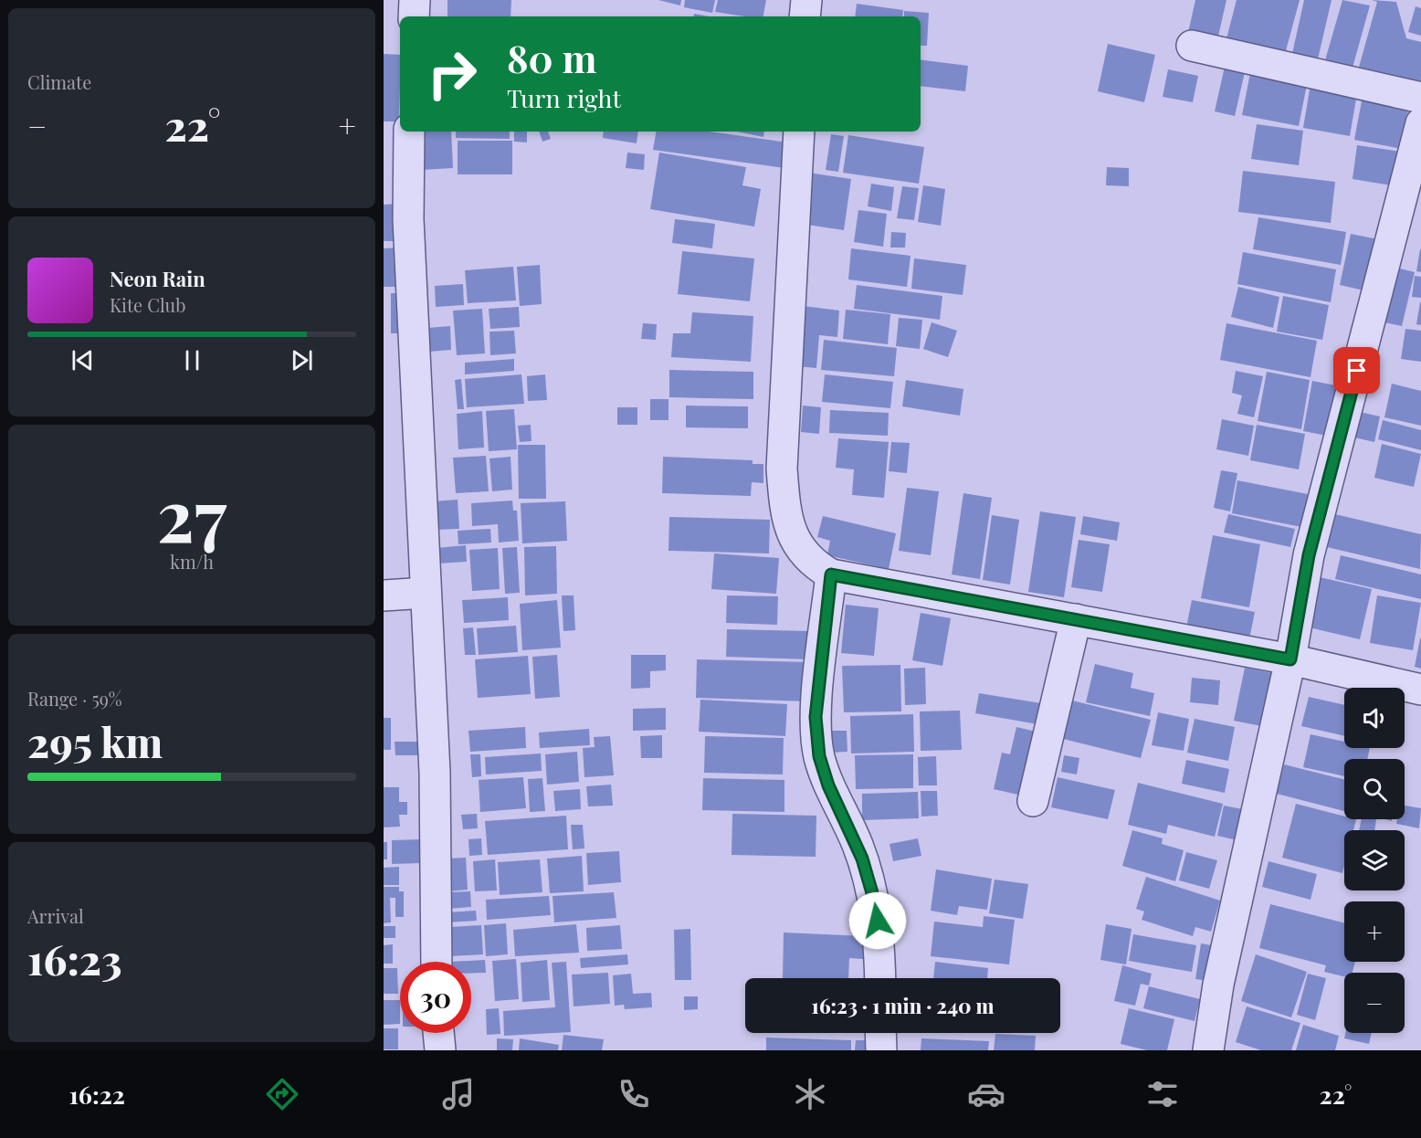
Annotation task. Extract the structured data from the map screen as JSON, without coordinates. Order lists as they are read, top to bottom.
{
  "page": {
    "tile": [
      "Climate",
      ["27", "km/h"],
      ["Range · 59%", "295 km"],
      ["Arrival", "16:23"]
    ],
    "turn": ["80 m", "Turn right"],
    "heat": ["−", "22°", "+"],
    "song": ["Neon Rain", "Kite Club"],
    "map_buttons": ["+", "−"],
    "limit": "30",
    "trip": "16:23 · 1 min · 240 m",
    "tabs": ["16:22", "22°"]
  }
}
